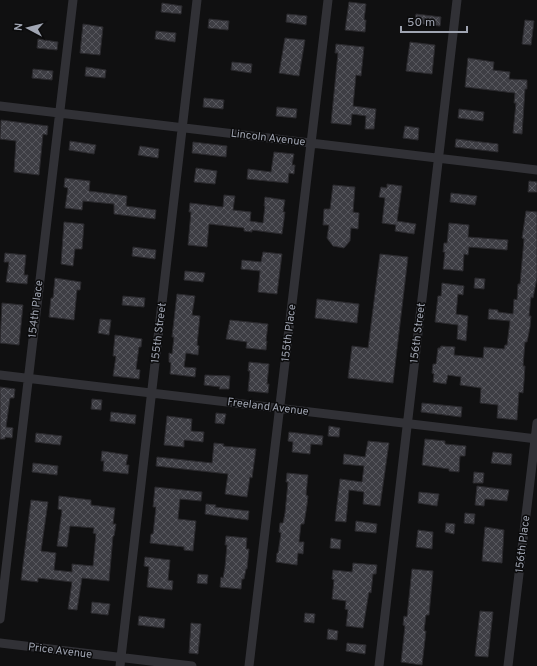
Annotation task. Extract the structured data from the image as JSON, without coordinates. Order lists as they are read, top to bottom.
{
  "streets": {
    "street": [
      "Lincoln Avenue",
      "154th Place",
      "155th Street",
      "155th Place",
      "156th Street",
      "Freeland Avenue",
      "156th Place",
      "Price Avenue"
    ]
  },
  "crossings": [
    ["Lincoln Avenue", "154th Place"],
    ["Lincoln Avenue", "155th Street"],
    ["Lincoln Avenue", "155th Place"],
    ["Lincoln Avenue", "156th Street"],
    ["154th Place", "Freeland Avenue"],
    ["155th Street", "Freeland Avenue"],
    ["155th Street", "Price Avenue"],
    ["155th Place", "Freeland Avenue"],
    ["156th Street", "Freeland Avenue"],
    ["Freeland Avenue", "156th Place"]
  ],
  "scale_bar": "50 m",
  "north": "left"
}
